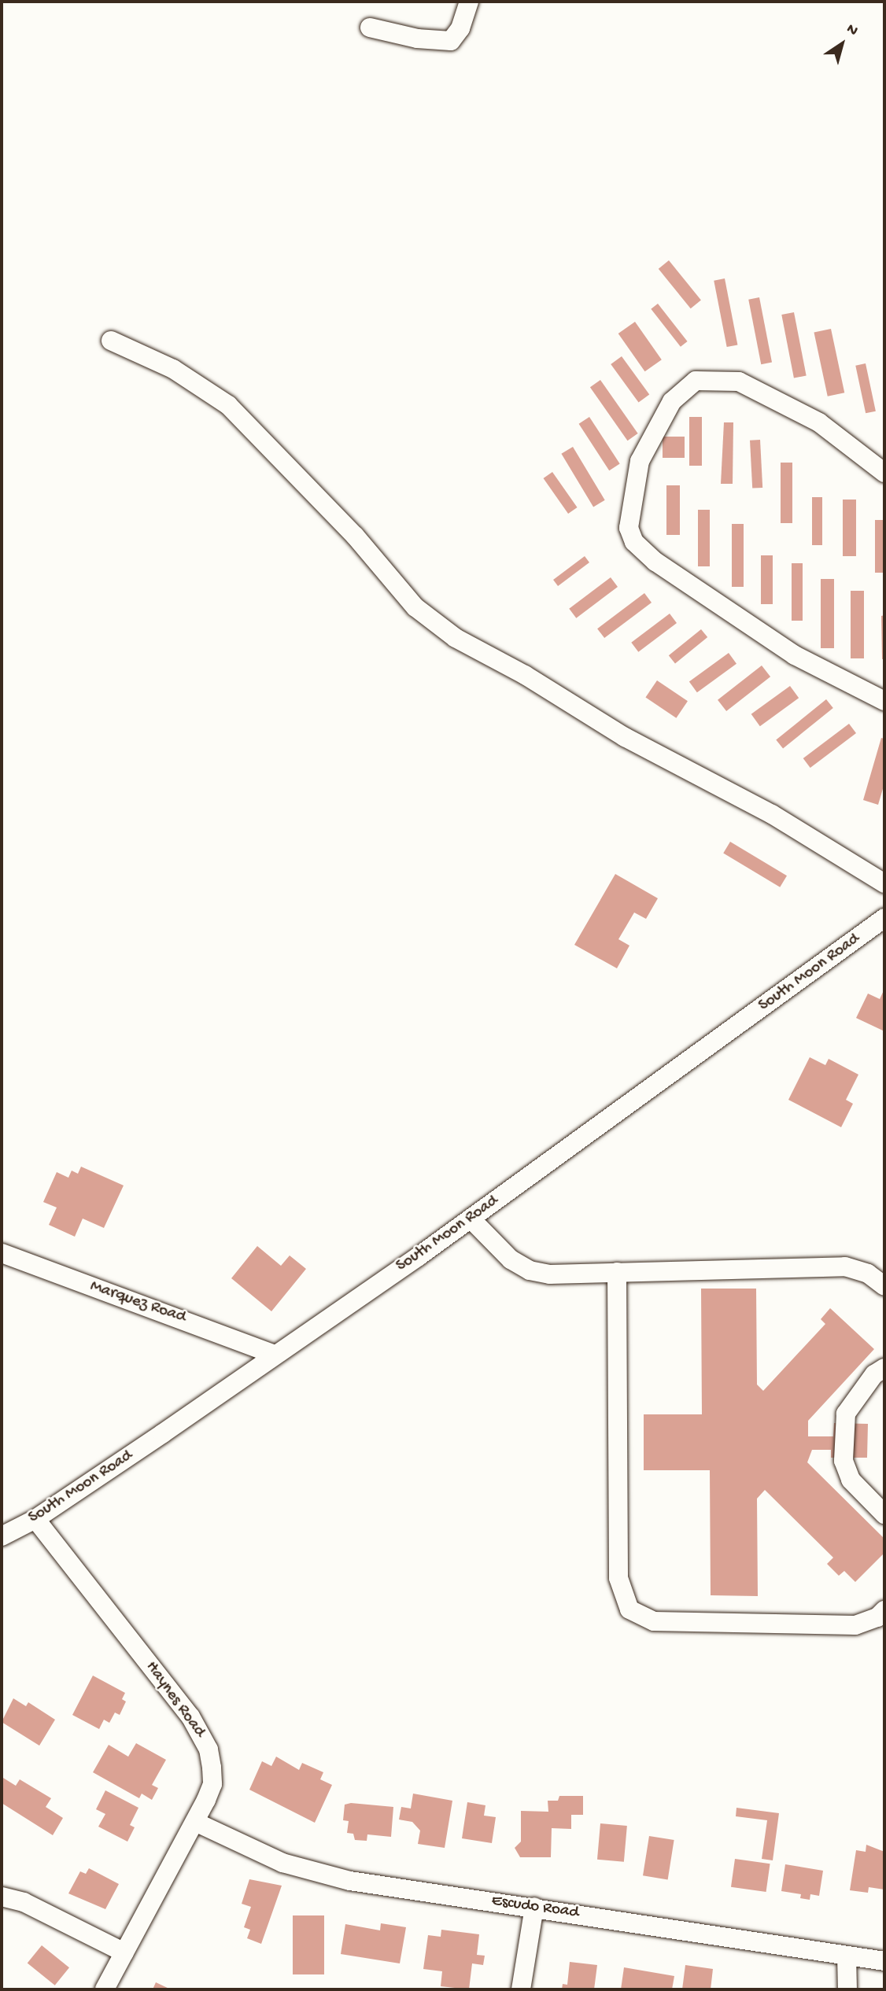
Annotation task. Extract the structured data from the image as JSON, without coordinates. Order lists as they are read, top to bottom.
{
  "streets": {
    "street": [
      "South Moon Road",
      "Marquez Road",
      "Haynes Road",
      "Escudo Road"
    ]
  },
  "crossings": [
    ["South Moon Road", "Marquez Road"],
    ["South Moon Road", "Haynes Road"],
    ["Haynes Road", "Escudo Road"]
  ],
  "north": "top right"
}
